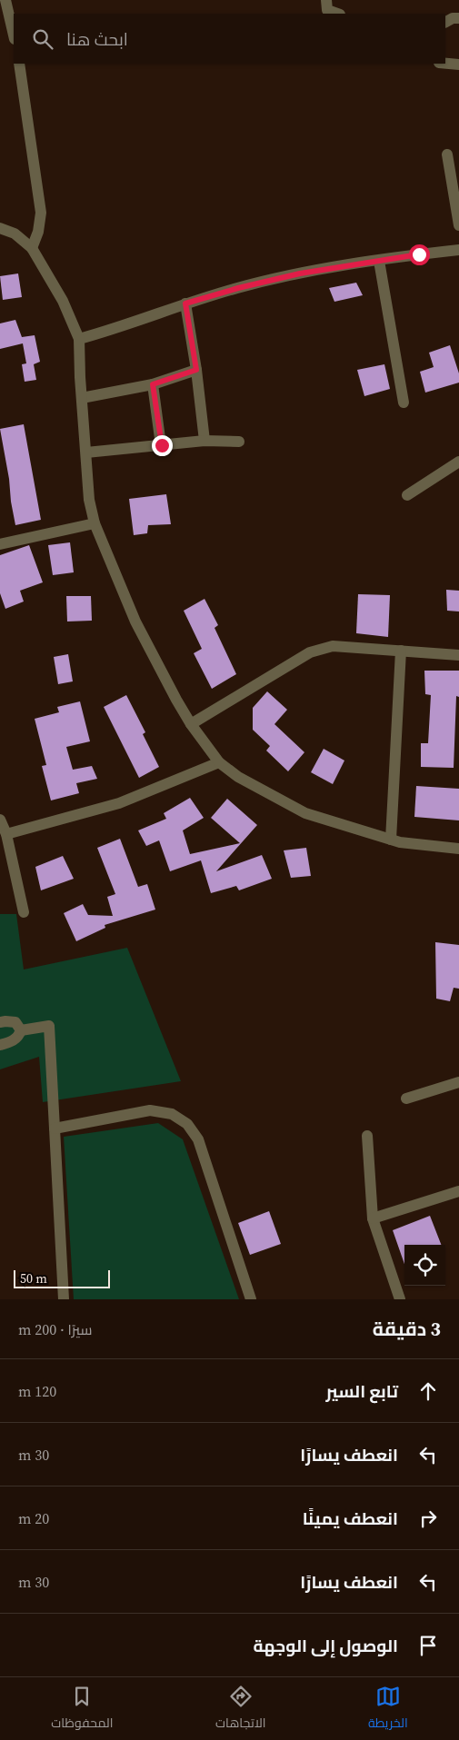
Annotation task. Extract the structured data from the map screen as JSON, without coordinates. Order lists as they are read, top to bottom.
{
  "scale_bar": "50 m",
  "page": {
    "search": "ابحث هنا",
    "scale": "50 m",
    "heading": ["3 دقيقة", "سيرًا · 200 m"],
    "list": [
      ["تابع السير", "120 m"],
      ["انعطف يسارًا", "30 m"],
      ["انعطف يمينًا", "20 m"],
      ["انعطف يسارًا", "30 m"],
      "الوصول إلى الوجهة"
    ],
    "nav": ["الخريطة", "الاتجاهات", "المحفوظات"]
  }
}
